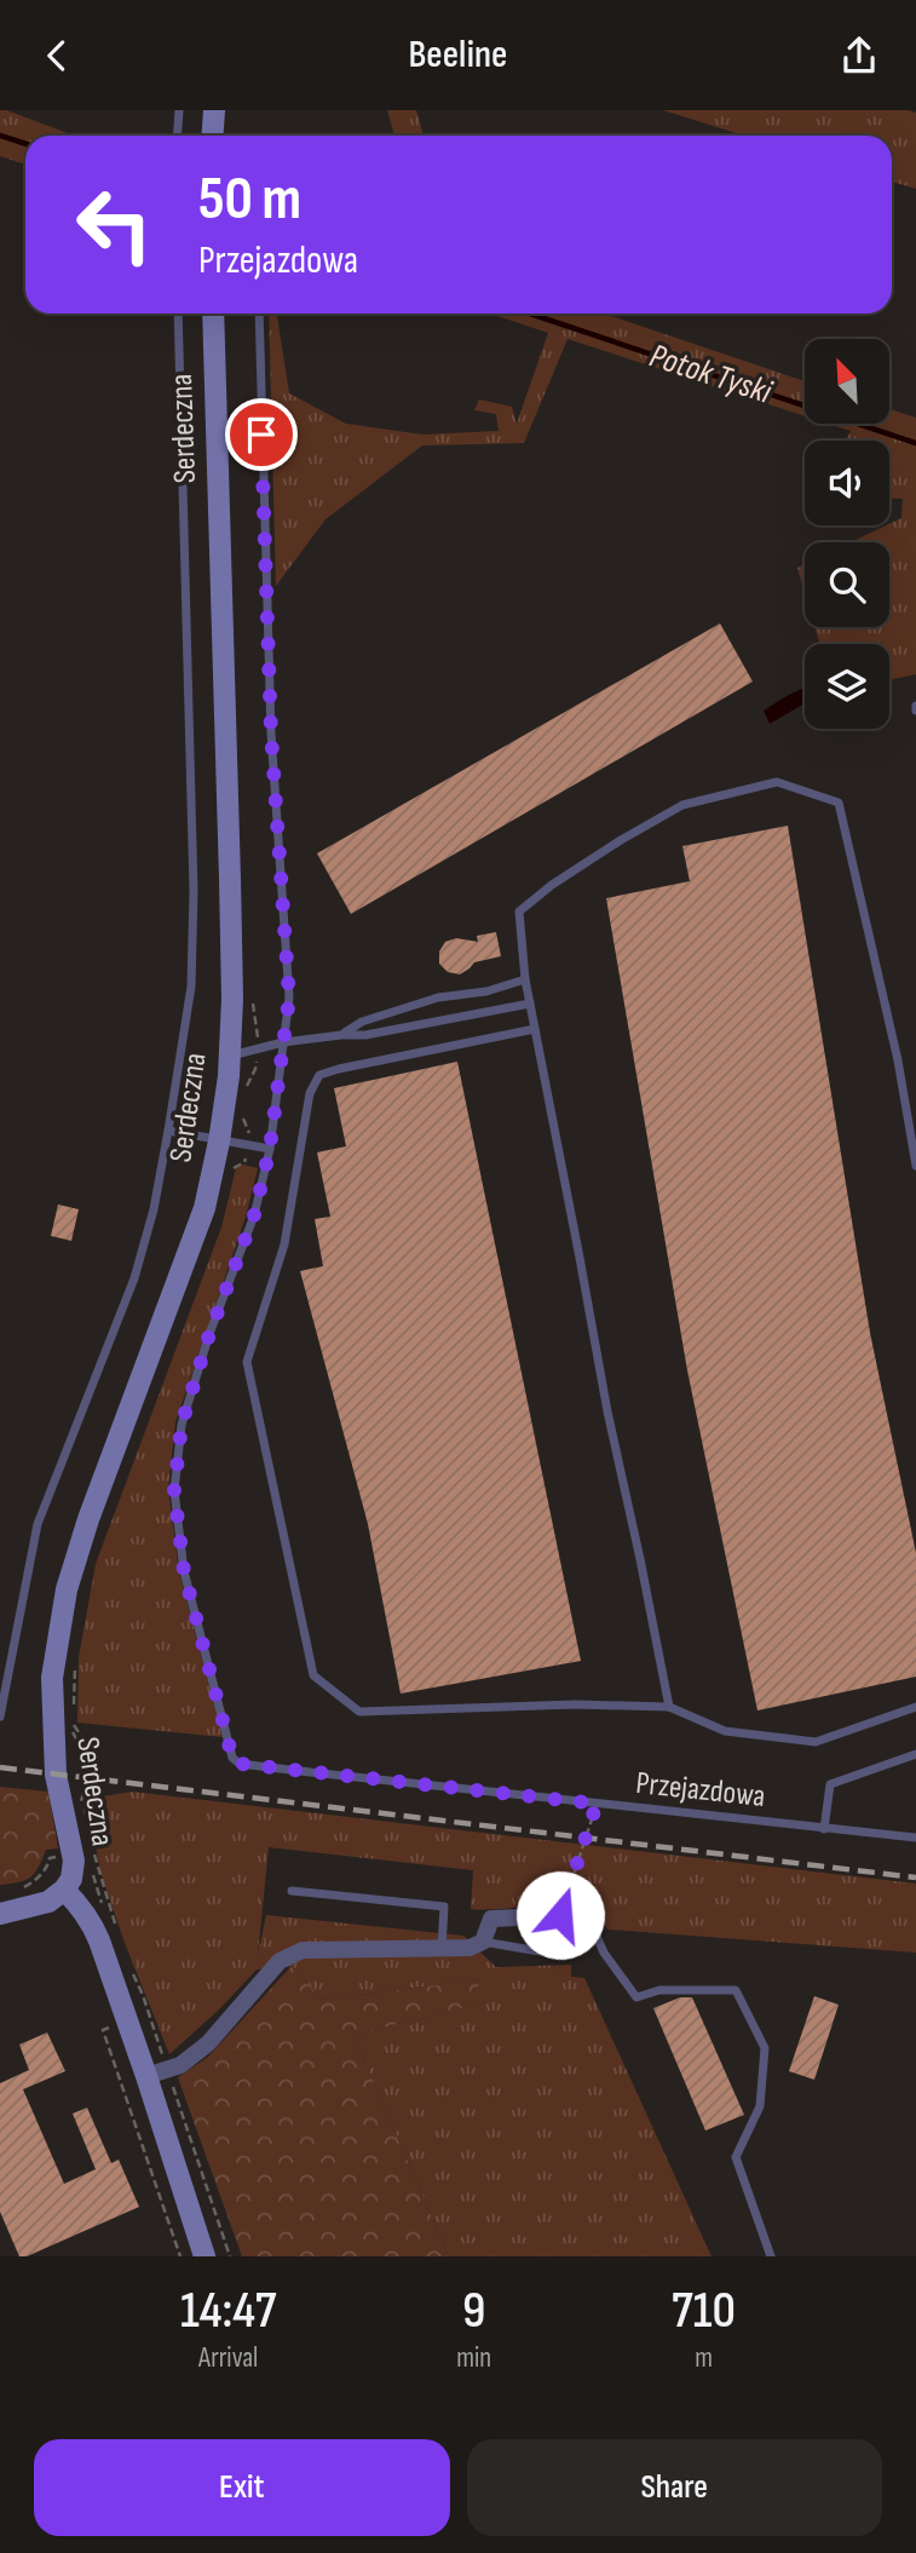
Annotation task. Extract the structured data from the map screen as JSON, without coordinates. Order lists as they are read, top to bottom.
{
  "streets": {
    "street": ["Serdeczna"],
    "lane": ["Przejazdowa"]
  },
  "water": ["Potok Tyski"],
  "north": "top left",
  "page": {
    "header": "Beeline",
    "turn": ["50 m", "Przejazdowa"],
    "eta": [
      "14:47",
      "Arrival",
      "9",
      "min",
      "710",
      "m"
    ],
    "buttons": ["Exit", "Share"]
  }
}
